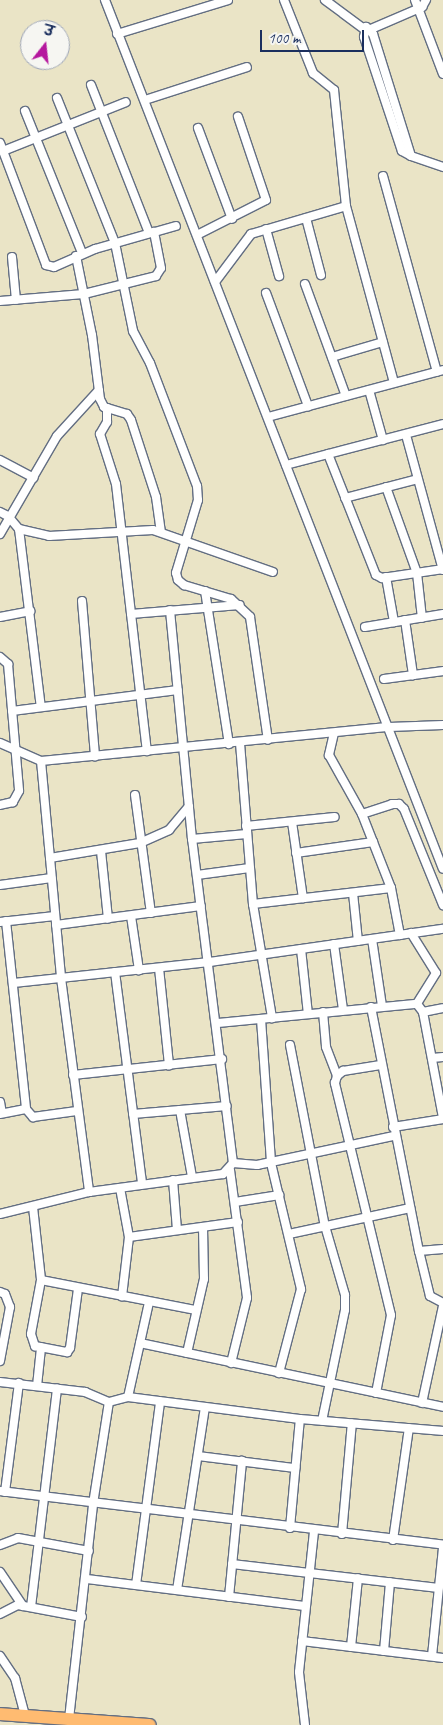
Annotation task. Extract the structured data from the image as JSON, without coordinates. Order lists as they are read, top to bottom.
{
  "scale_bar": "100 m",
  "north": "top"
}
